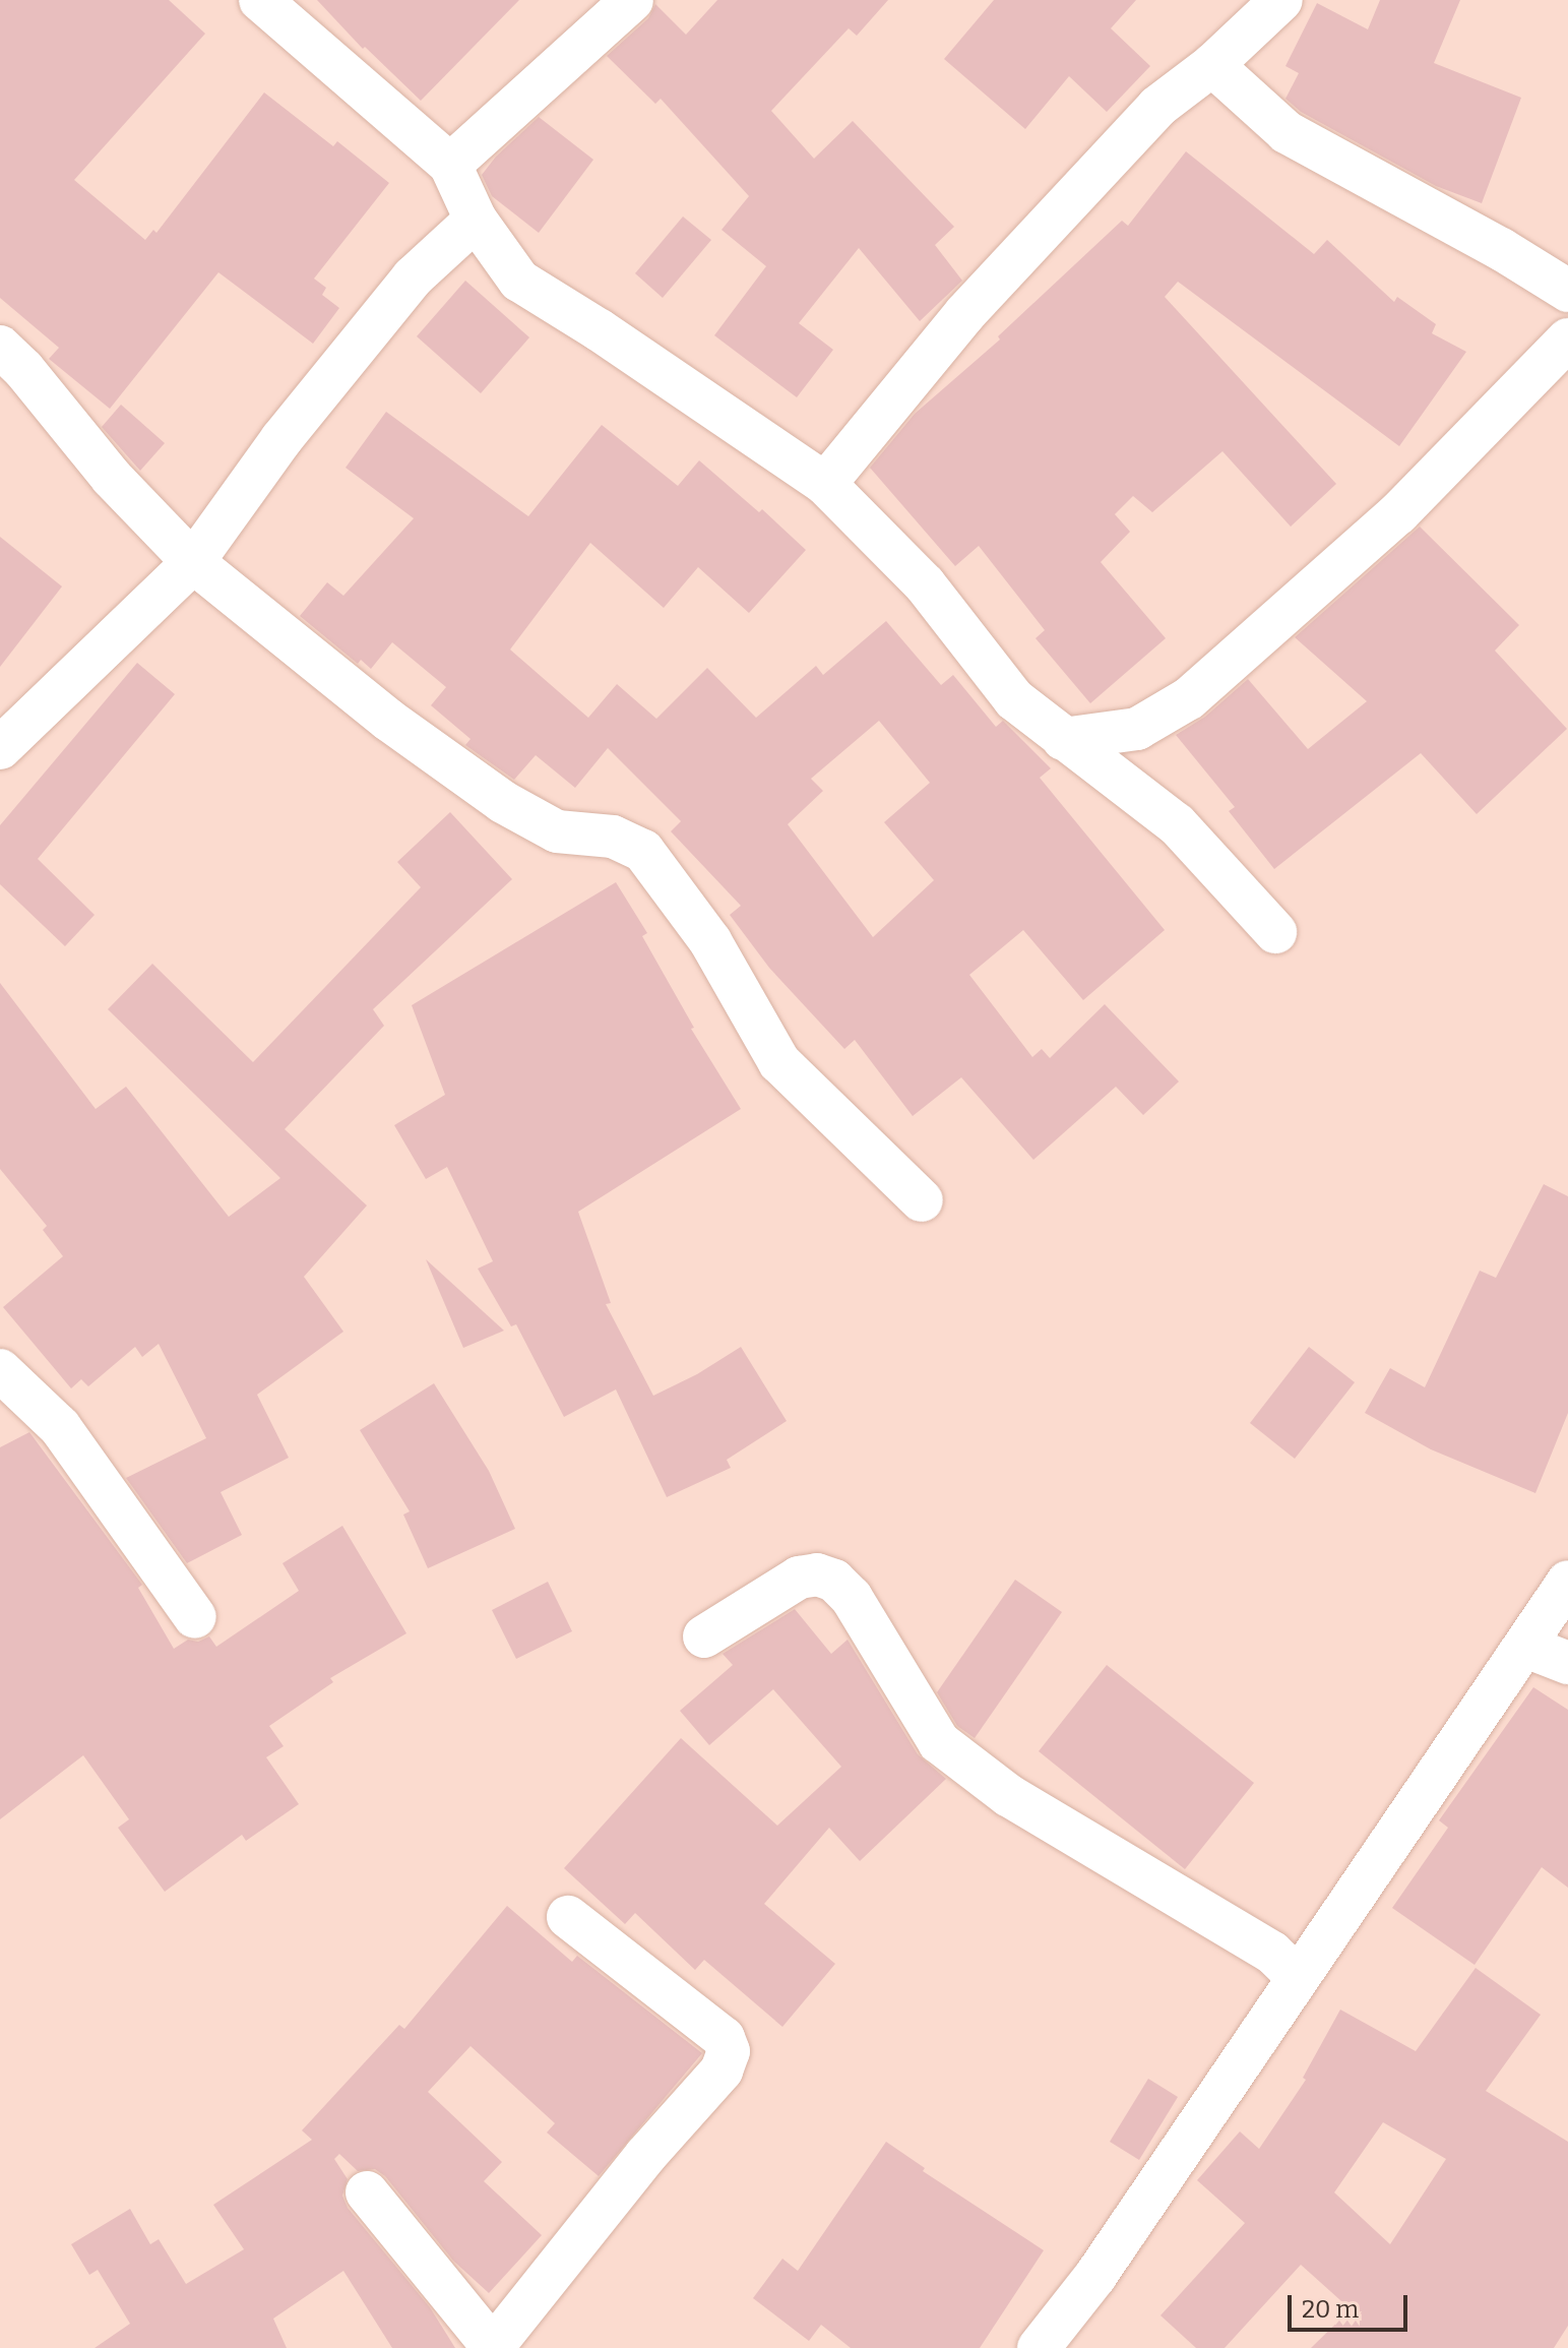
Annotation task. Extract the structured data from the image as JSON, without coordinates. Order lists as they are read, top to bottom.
{
  "scale_bar": "20 m"
}
